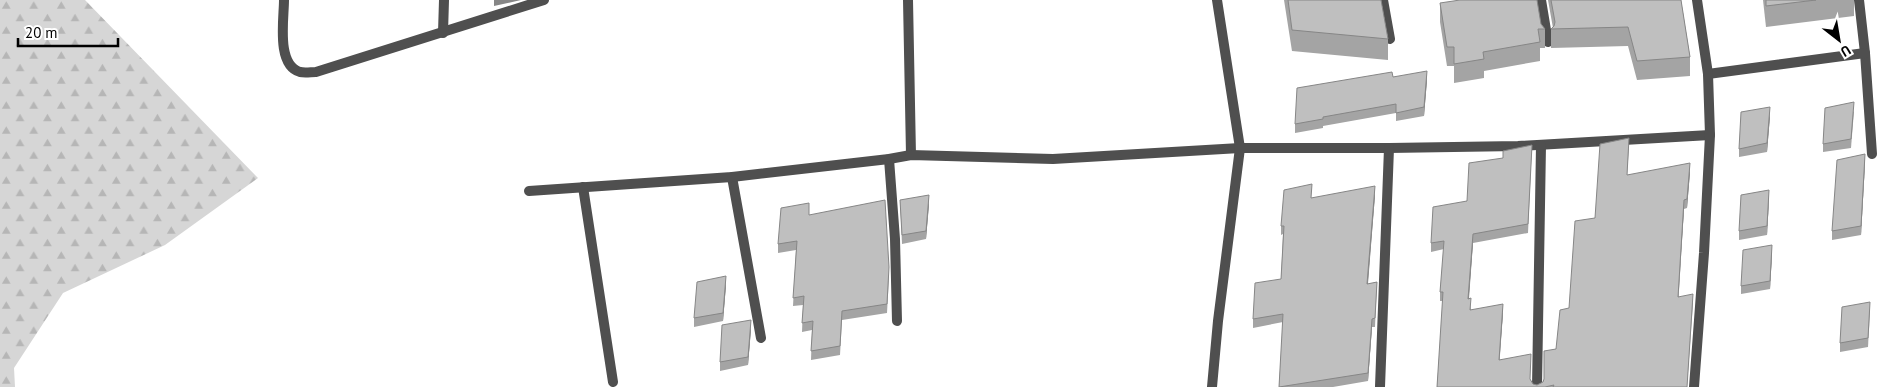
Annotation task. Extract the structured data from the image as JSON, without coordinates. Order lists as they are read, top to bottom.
{
  "scale_bar": "20 m",
  "north": "bottom right"
}
